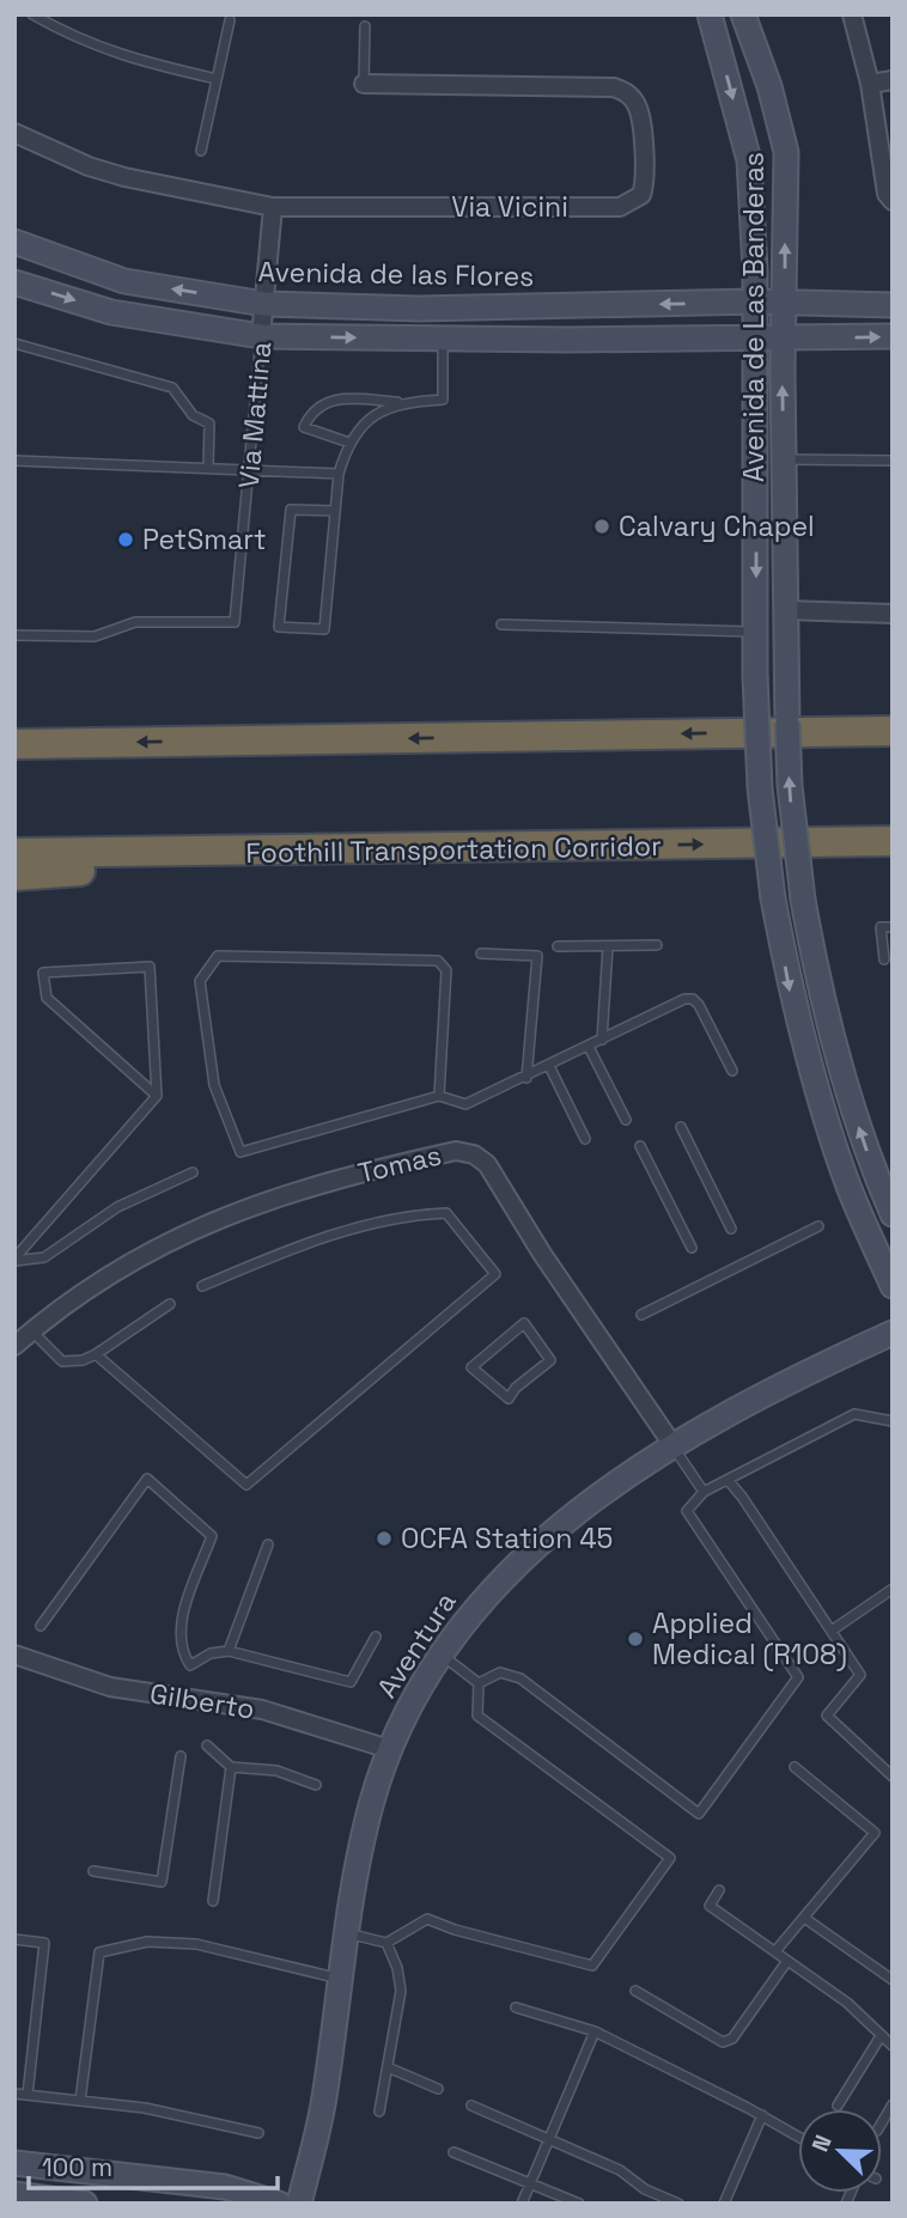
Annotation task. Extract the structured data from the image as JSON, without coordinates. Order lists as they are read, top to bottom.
{
  "streets": {
    "highway": ["Foothill Transportation Corridor"],
    "main road": ["Avenida de las Flores", "Avenida de Las Banderas", "Aventura"],
    "street": [
      "Via Vicini",
      "Via Mattina",
      "Tomas",
      "Gilberto"
    ]
  },
  "crossings": [
    ["Via Vicini", "Via Mattina"],
    ["Avenida de las Flores", "Avenida de Las Banderas"],
    ["Avenida de las Flores", "Via Mattina"],
    ["Tomas", "Aventura"],
    ["Aventura", "Gilberto"]
  ],
  "places": [
    "Calvary Chapel",
    "PetSmart",
    "OCFA Station 45",
    "Applied Medical (R108)"
  ],
  "scale_bar": "100 m",
  "north": "top left"
}
